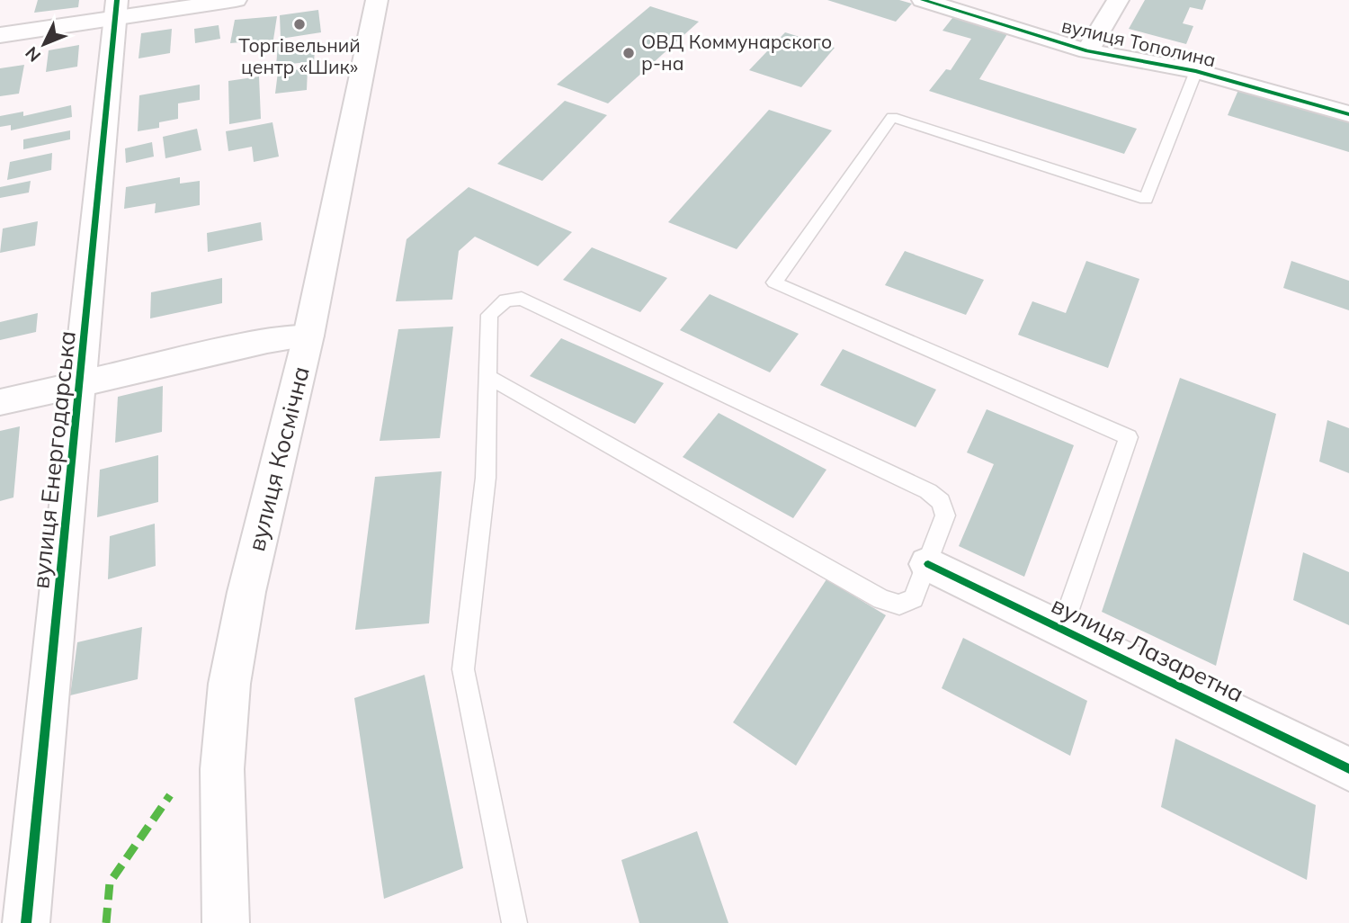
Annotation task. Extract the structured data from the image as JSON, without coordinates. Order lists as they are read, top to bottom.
{
  "streets": {
    "street": [
      "вулиця Тополина",
      "вулиця Космічна",
      "вулиця Енергодарська",
      "вулиця Лазаретна"
    ]
  },
  "places": ["Торгівельний центр «Шик»", "ОВД Коммунарского р-на"],
  "north": "bottom left"
}
